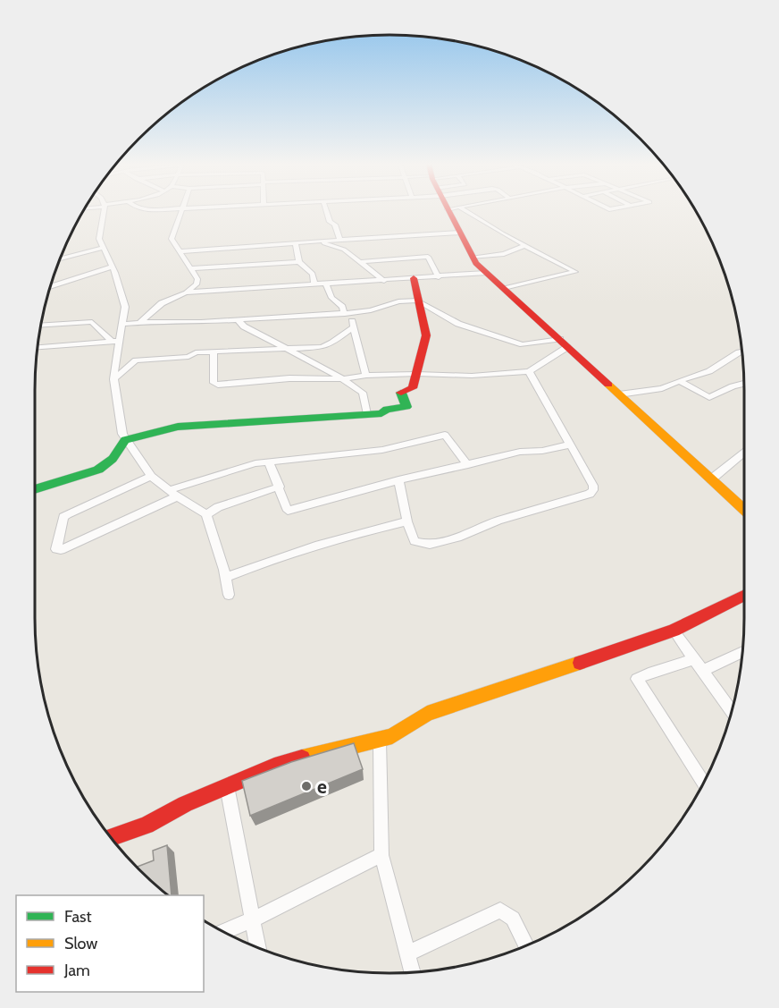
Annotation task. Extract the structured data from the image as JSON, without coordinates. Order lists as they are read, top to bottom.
{
  "places": ["e"],
  "legend": ["Fast", "Slow", "Jam"]
}
